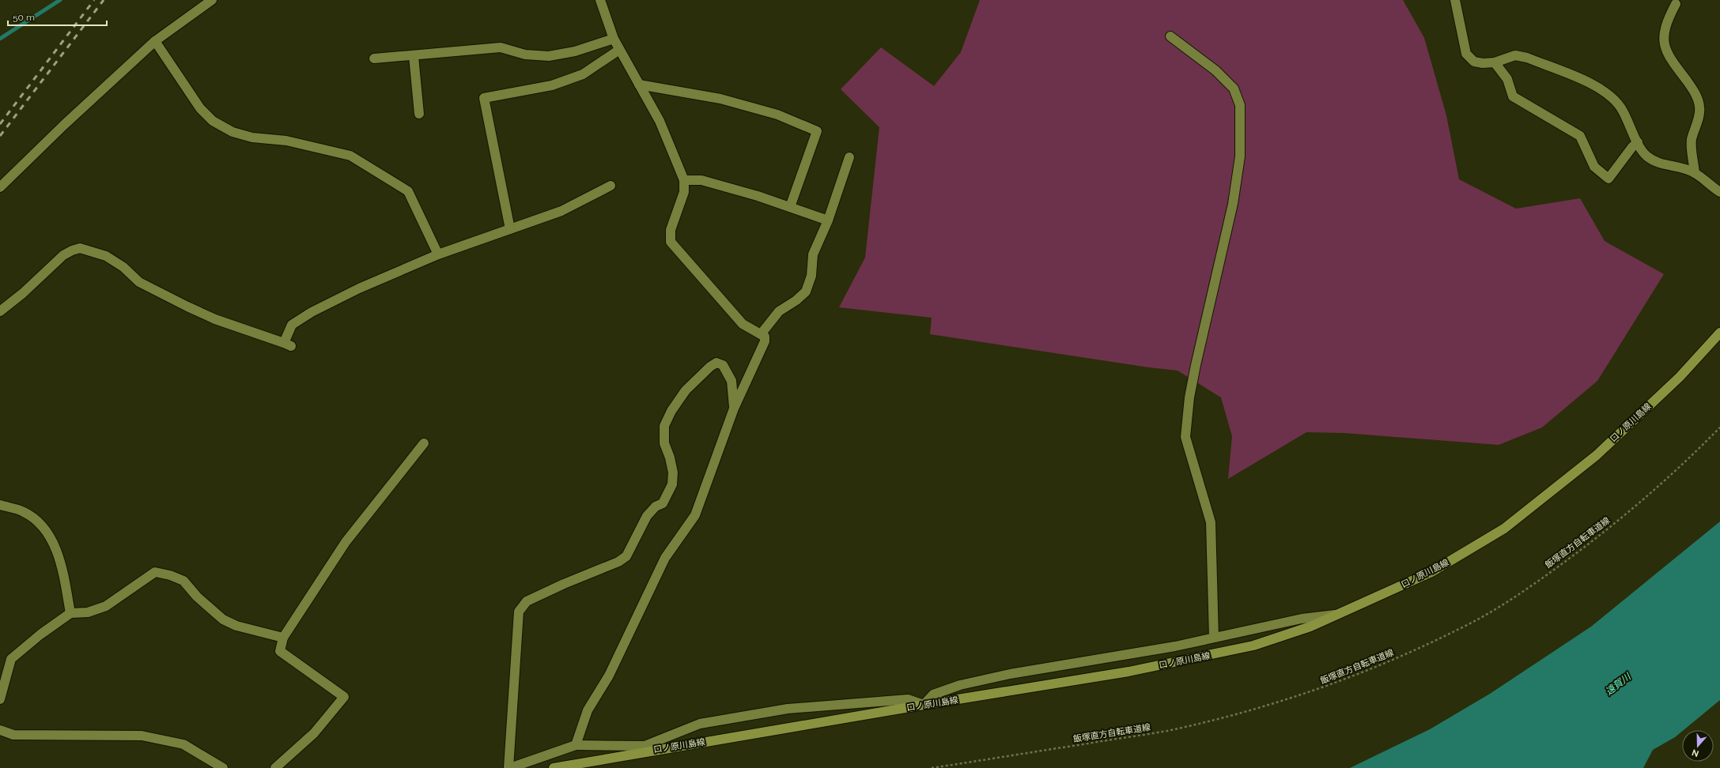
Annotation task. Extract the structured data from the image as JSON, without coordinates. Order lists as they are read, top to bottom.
{
  "streets": {
    "main road": ["口ノ原川島線"],
    "path": ["飯塚直方自転車道線"]
  },
  "water": ["遠賀川"],
  "scale_bar": "50 m",
  "north": "bottom"
}
